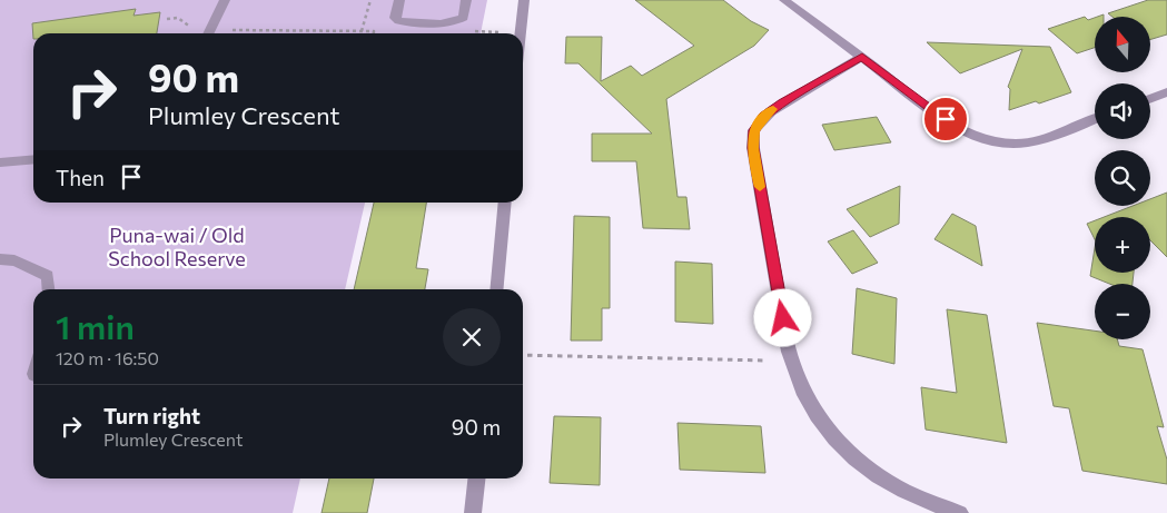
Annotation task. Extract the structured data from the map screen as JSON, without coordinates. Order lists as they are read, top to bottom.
{
  "parks": ["Puna-wai / Old School Reserve"],
  "north": "top",
  "page": {
    "map_buttons": ["+", "−"],
    "turn": ["90 m", "Plumley Crescent"],
    "then": "Then",
    "heading": ["1 min", "120 m · 16:50"],
    "list": [
      {
        "name": "Turn right",
        "note": "Plumley Crescent",
        "value": "90 m"
      }
    ]
  }
}
